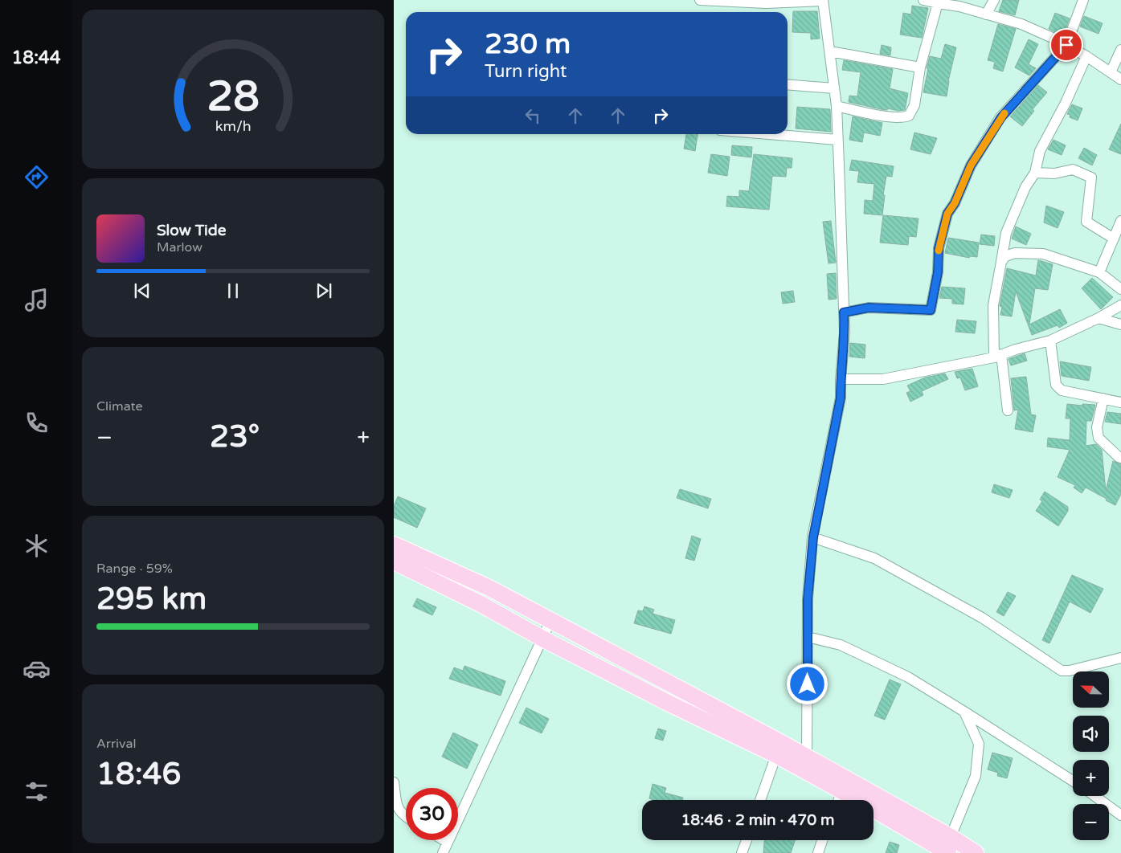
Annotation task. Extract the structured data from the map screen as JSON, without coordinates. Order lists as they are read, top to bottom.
{
  "north": "left",
  "page": {
    "tabs": "18:44",
    "turn": ["230 m", "Turn right"],
    "song": ["Slow Tide", "Marlow"],
    "tile": [
      "Climate",
      ["Range · 59%", "295 km"],
      ["Arrival", "18:46"]
    ],
    "heat": ["−", "23°", "+"],
    "map_buttons": ["+", "−"],
    "limit": "30",
    "trip": "18:46 · 2 min · 470 m",
    "gauge": ["28", "km/h"]
  }
}
